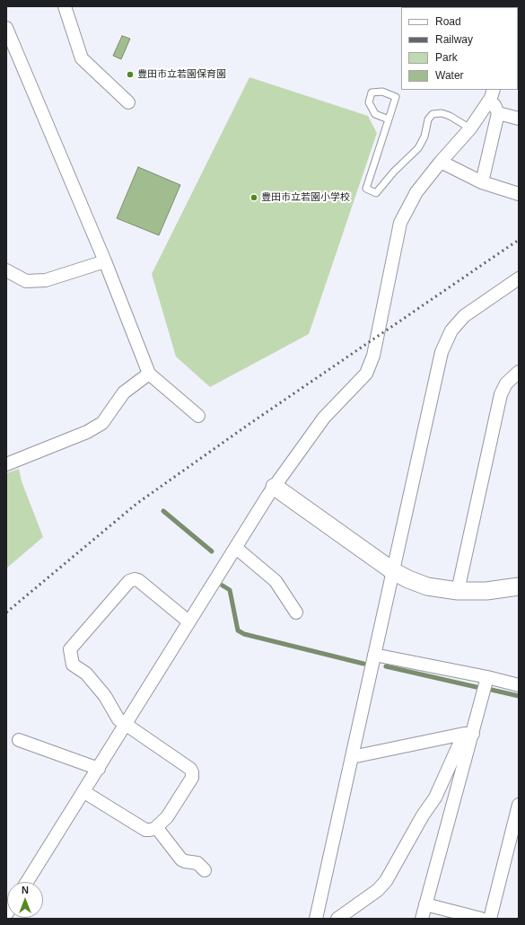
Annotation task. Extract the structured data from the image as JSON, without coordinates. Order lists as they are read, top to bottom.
{
  "places": ["豊田市立若園保育園", "豊田市立若園小学校"],
  "legend": [
    "Road",
    "Railway",
    "Park",
    "Water"
  ],
  "north": "top"
}
